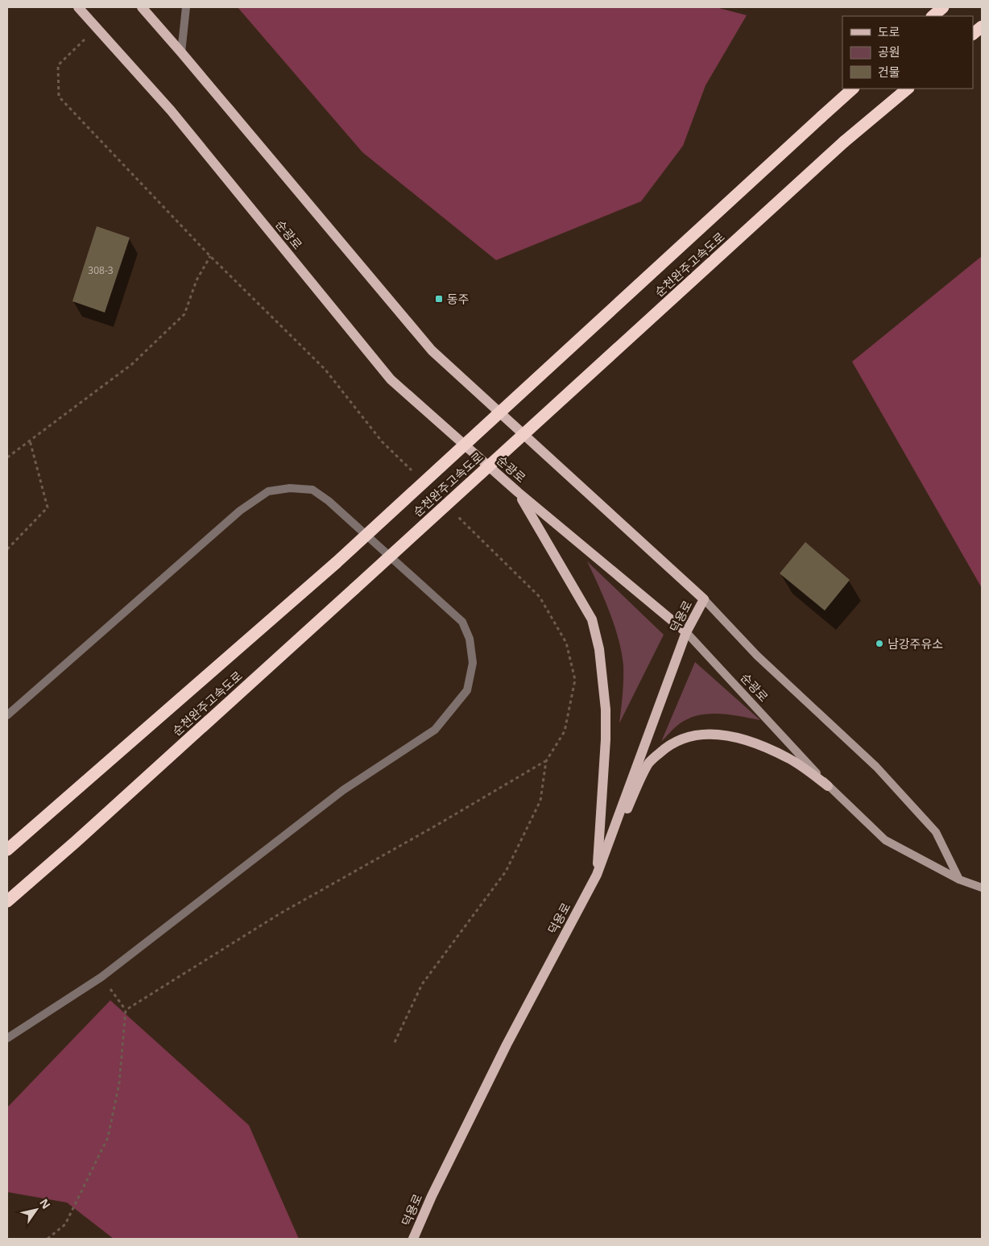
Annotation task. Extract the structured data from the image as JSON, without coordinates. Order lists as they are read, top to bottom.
{
  "streets": {
    "highway": ["순천완주고속도로"],
    "main road": ["순광로", "덕용로"]
  },
  "crossings": [
    ["순광로", "덕용로"]
  ],
  "places": {
    "transit": ["동주"],
    "other": ["남강주유소"]
  },
  "house_numbers": ["308-3"],
  "legend": ["도로", "공원", "건물"],
  "north": "top right"
}
